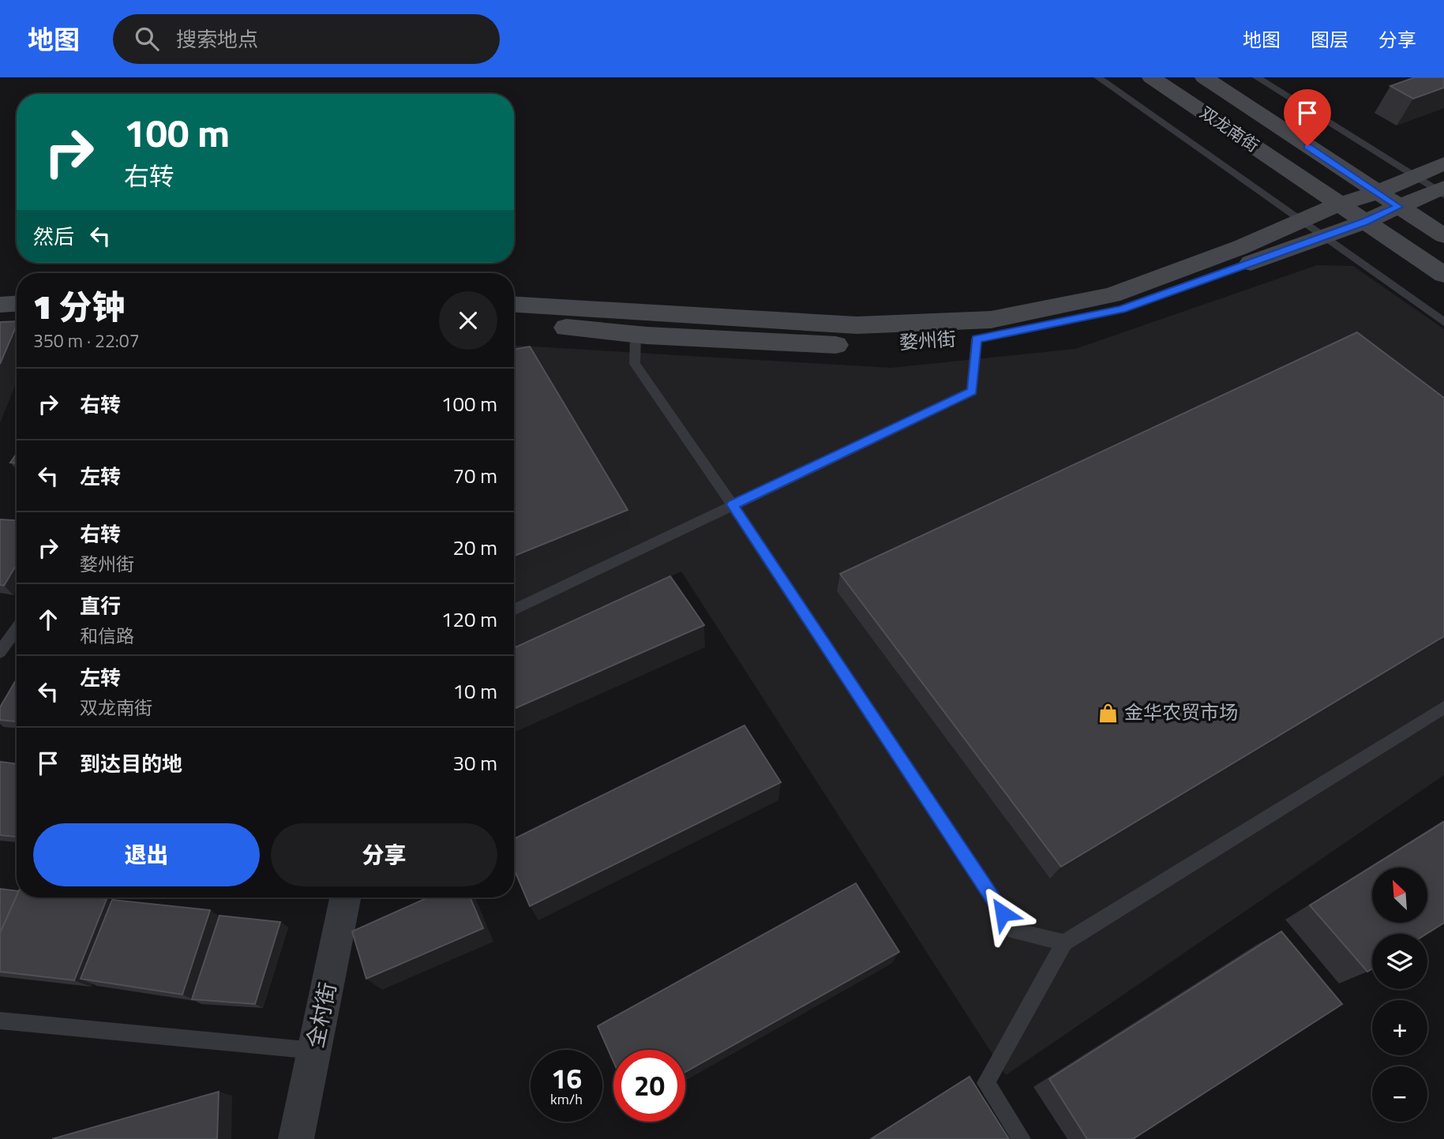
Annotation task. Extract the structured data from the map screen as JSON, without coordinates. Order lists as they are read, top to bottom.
{
  "streets": {
    "main road": ["双龙南街", "婺州街"],
    "street": ["全村街"]
  },
  "crossings": [
    ["双龙南街", "婺州街"]
  ],
  "places": {
    "shop": ["金华农贸市场"]
  },
  "north": "top left",
  "page": {
    "header": "地图",
    "search": "搜索地点",
    "nav": ["地图", "图层", "分享"],
    "turn": ["100 m", "右转"],
    "then": "然后",
    "heading": ["1 分钟", "350 m · 22:07"],
    "list": [
      {
        "name": "右转",
        "value": "100 m"
      },
      {
        "name": "左转",
        "value": "70 m"
      },
      {
        "name": "右转",
        "note": "婺州街",
        "value": "20 m"
      },
      {
        "name": "直行",
        "note": "和信路",
        "value": "120 m"
      },
      {
        "name": "左转",
        "note": "双龙南街",
        "value": "10 m"
      },
      {
        "name": "到达目的地",
        "value": "30 m"
      }
    ],
    "buttons": ["退出", "分享"],
    "map_buttons": ["+", "−"],
    "speed": "16 km/h",
    "limit": "20"
  }
}
